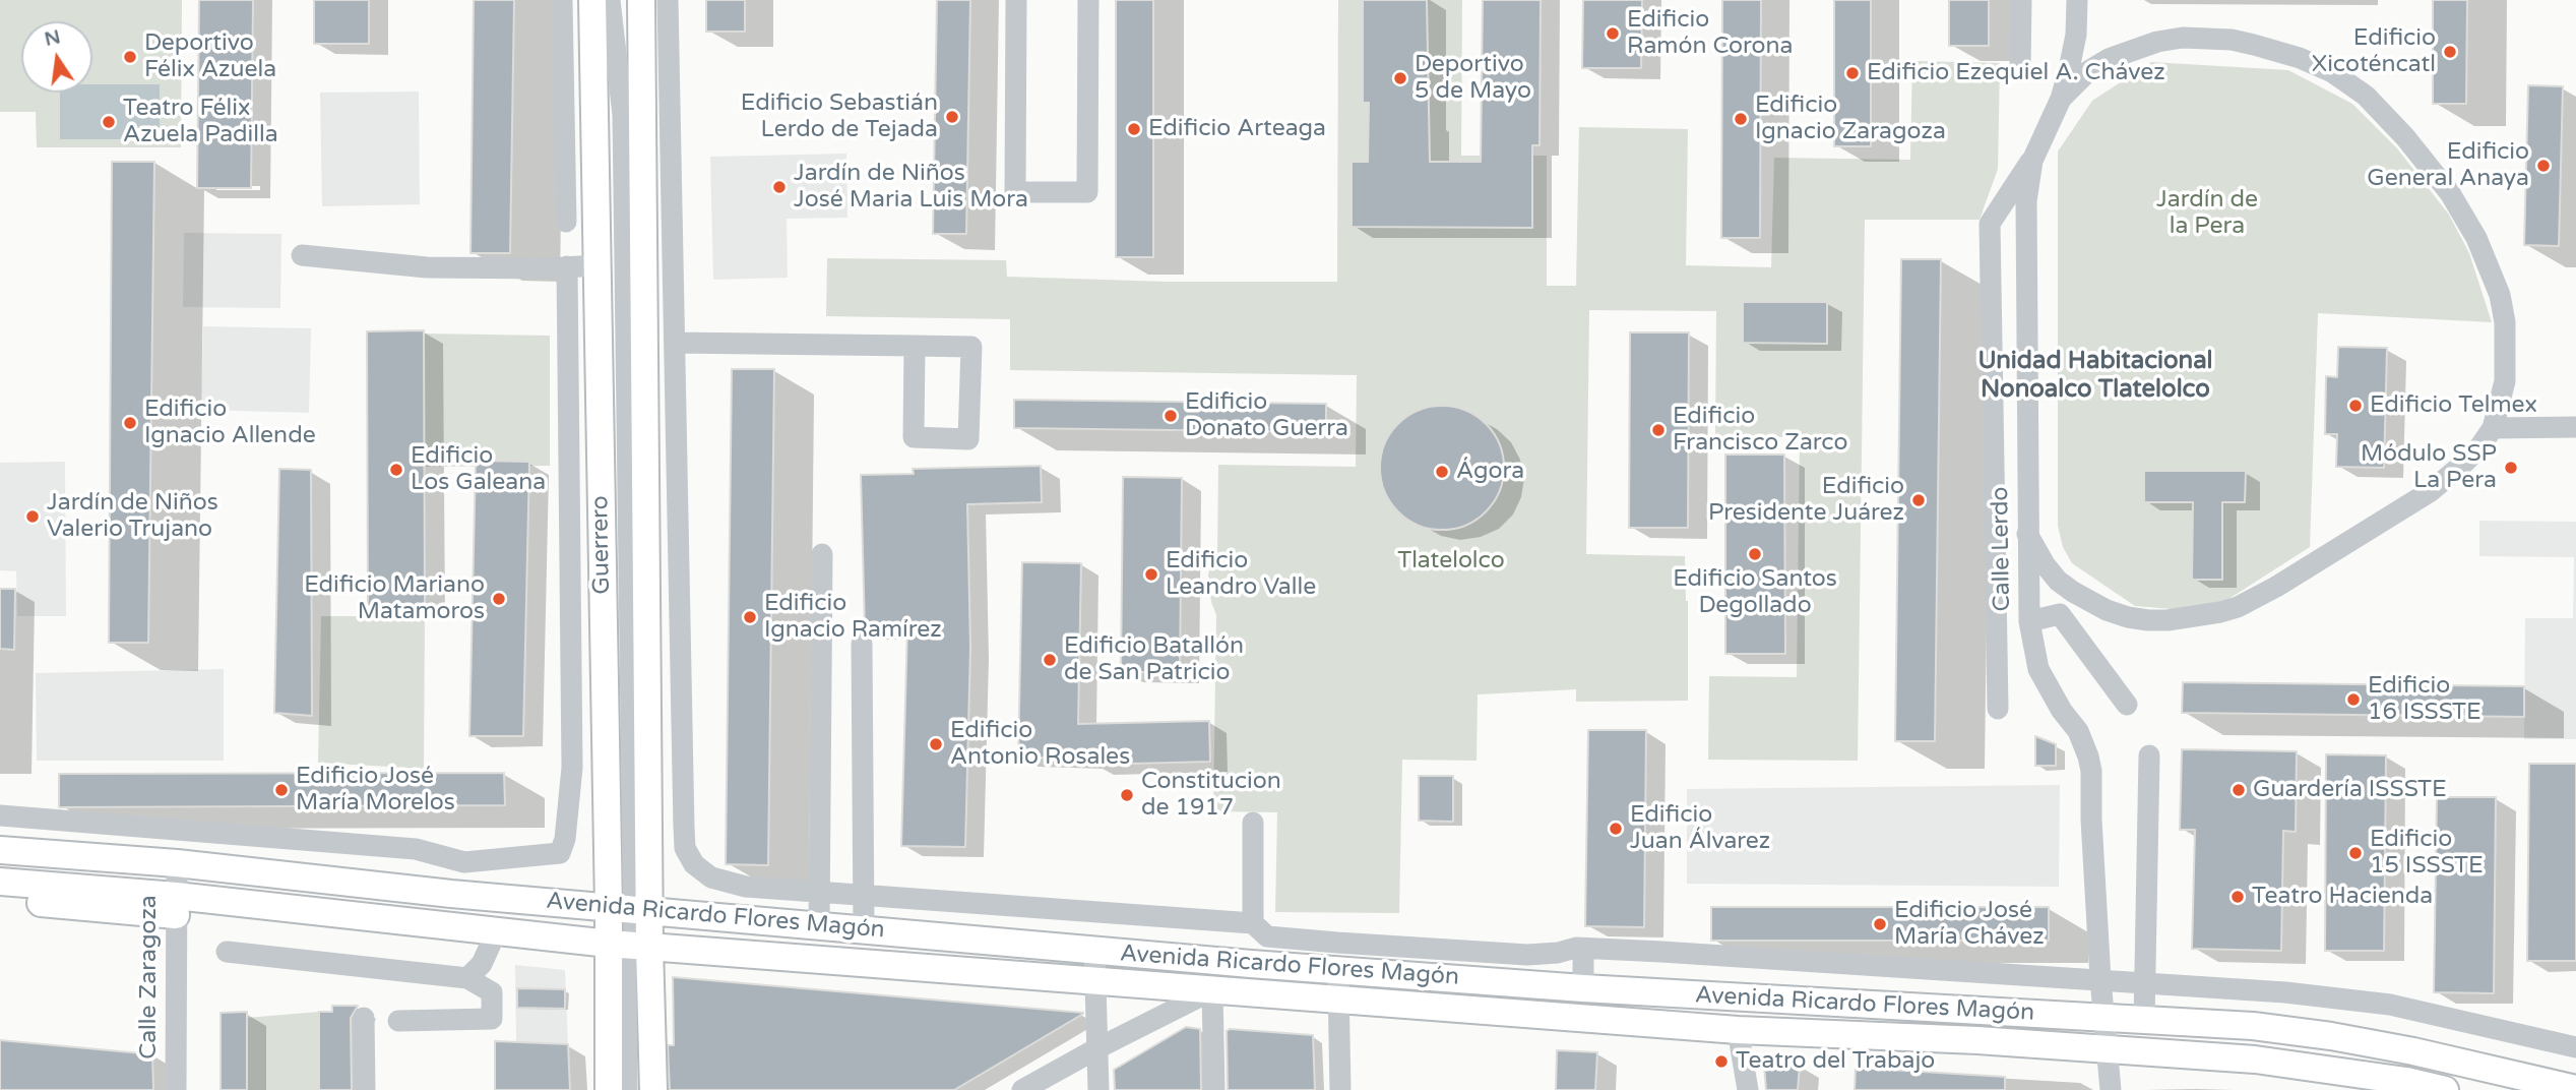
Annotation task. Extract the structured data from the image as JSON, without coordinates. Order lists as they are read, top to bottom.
{
  "streets": {
    "main road": ["Guerrero", "Avenida Ricardo Flores Magón"],
    "street": ["Calle Lerdo", "Calle Zaragoza"]
  },
  "crossings": [
    ["Guerrero", "Avenida Ricardo Flores Magón"],
    ["Calle Lerdo", "Avenida Ricardo Flores Magón"],
    ["Avenida Ricardo Flores Magón", "Calle Zaragoza"]
  ],
  "districts": ["Unidad Habitacional Nonoalco Tlatelolco"],
  "parks": ["Jardín de la Pera", "Tlatelolco"],
  "places": [
    "Edificio Ramón Corona",
    "Edificio Xicoténcatl",
    "Deportivo Félix Azuela",
    "Edificio Ezequiel A. Chávez",
    "Deportivo 5 de Mayo",
    "Edificio Sebastián Lerdo de Tejada",
    "Edificio Ignacio Zaragoza",
    "Teatro Félix Azuela Padilla",
    "Edificio Arteaga",
    "Edificio General Anaya",
    "Jardín de Niños José Maria Luis Mora",
    "Edificio Telmex",
    "Edificio Donato Guerra",
    "Edificio Ignacio Allende",
    "Edificio Francisco Zarco",
    "Módulo SSP La Pera",
    "Edificio Los Galeana",
    "Ágora",
    "Edificio Presidente Juárez",
    "Jardín de Niños Valerio Trujano",
    "Edificio Santos Degollado",
    "Edificio Leandro Valle",
    "Edificio Mariano Matamoros",
    "Edificio Ignacio Ramírez",
    "Edificio Batallón de San Patricio",
    "Edificio 16 ISSSTE",
    "Edificio Antonio Rosales",
    "Edificio José María Morelos",
    "Guardería ISSSTE",
    "Constitucion de 1917",
    "Edificio Juan Álvarez",
    "Edificio 15 ISSSTE",
    "Teatro Hacienda",
    "Edificio José María Chávez",
    "Teatro del Trabajo"
  ],
  "north": "top"
}
